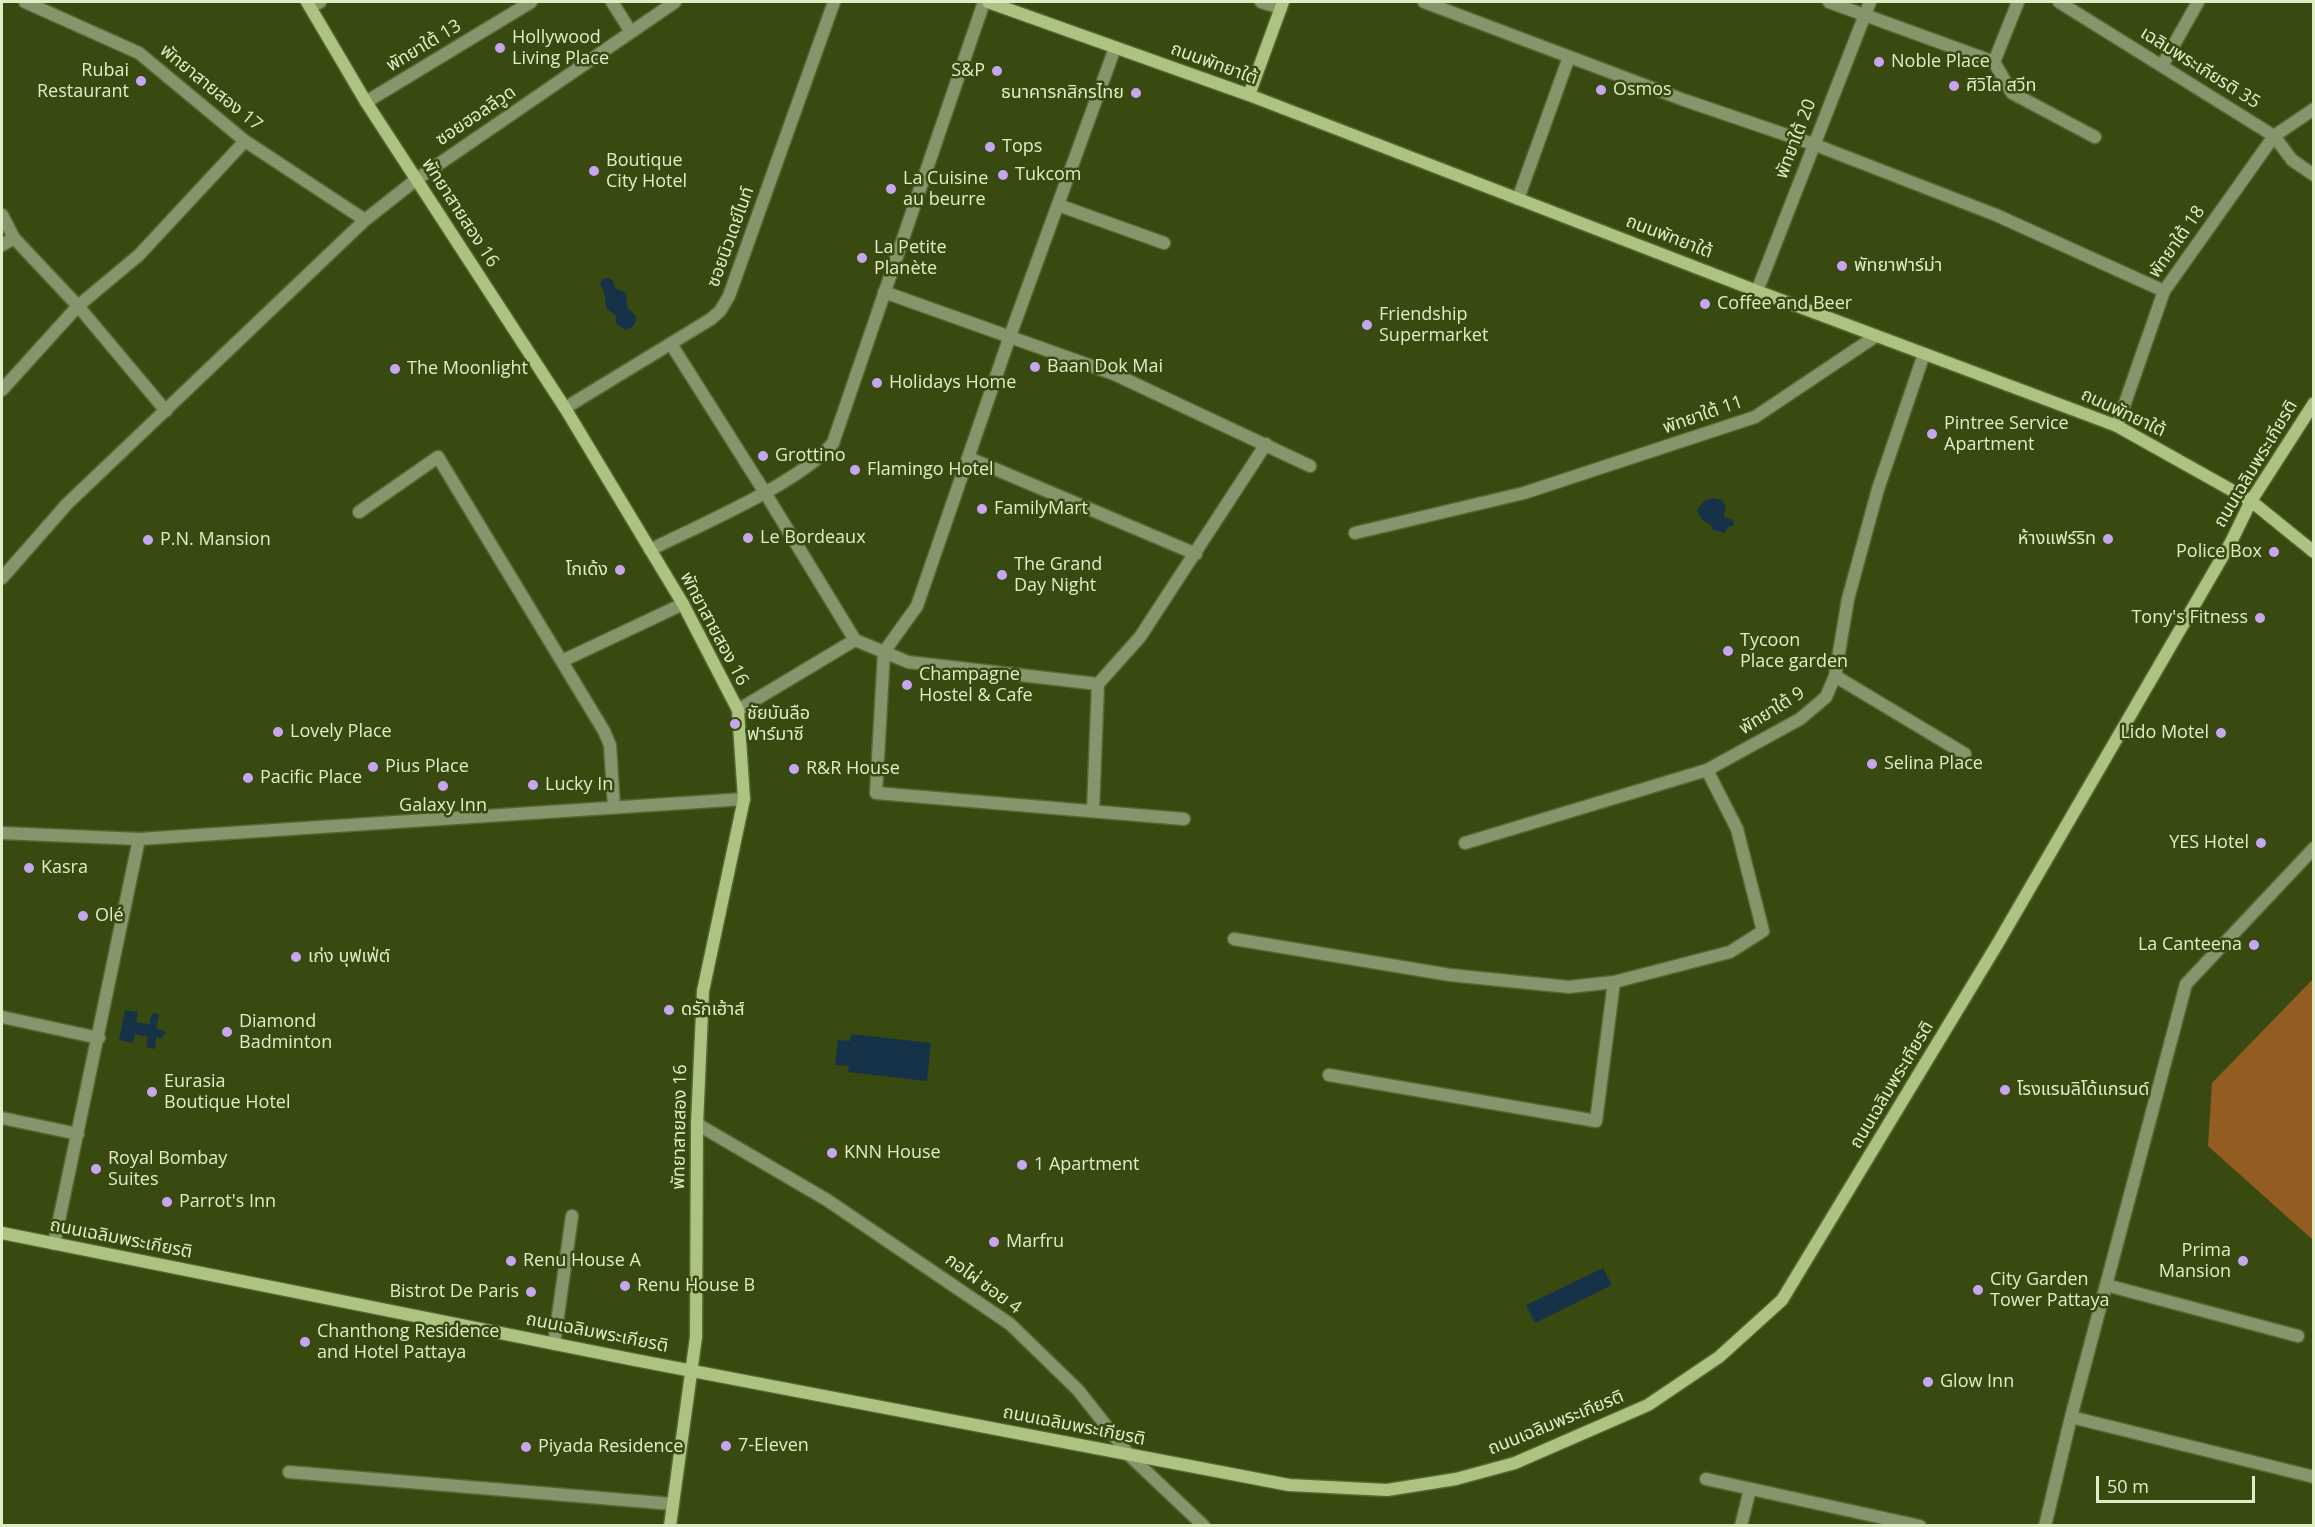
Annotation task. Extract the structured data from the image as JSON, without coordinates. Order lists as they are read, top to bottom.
{
  "streets": {
    "main road": ["ถนนพัทยาใต้", "พัทยาสายสอง 16", "ถนนเฉลิมพระเกียรติ"],
    "street": [
      "พัทยาใต้ 13",
      "เฉลิมพระเกียรติ 35",
      "พัทยาสายสอง 17",
      "ซอยฮอลลีวูด",
      "พัทยาใต้ 20",
      "ซอยนิวเดย์ไนท์",
      "พัทยาใต้ 18",
      "พัทยาใต้ 11",
      "พัทยาใต้ 9",
      "กอไผ่ ซอย 4"
    ]
  },
  "crossings": [
    ["พัทยาใต้ 13", "พัทยาสายสอง 16"],
    ["ถนนพัทยาใต้", "พัทยาใต้ 20"],
    ["ถนนพัทยาใต้", "พัทยาใต้ 18"],
    ["ถนนพัทยาใต้", "พัทยาใต้ 11"],
    ["ถนนพัทยาใต้", "ถนนเฉลิมพระเกียรติ"],
    ["ถนนพัทยาใต้", "พัทยาใต้ 9"],
    ["เฉลิมพระเกียรติ 35", "พัทยาใต้ 18"],
    ["พัทยาสายสอง 17", "ซอยฮอลลีวูด"],
    ["ซอยฮอลลีวูด", "พัทยาสายสอง 16"],
    ["พัทยาสายสอง 16", "ซอยนิวเดย์ไนท์"],
    ["พัทยาสายสอง 16", "ถนนเฉลิมพระเกียรติ"],
    ["พัทยาสายสอง 16", "กอไผ่ ซอย 4"],
    ["ถนนเฉลิมพระเกียรติ", "กอไผ่ ซอย 4"]
  ],
  "places": [
    "Hollywood Living Place",
    "Noble Place",
    "S&P",
    "Rubai Restaurant",
    "ศิวิไล สวีท",
    "Osmos",
    "ธนาคารกสิกรไทย",
    "Tops",
    "Boutique City Hotel",
    "Tukcom",
    "La Cuisine au beurre",
    "La Petite Planète",
    "พัทยาฟาร์ม่า",
    "Coffee and Beer",
    "Friendship Supermarket",
    "Baan Dok Mai",
    "The Moonlight",
    "Holidays Home",
    "Pintree Service Apartment",
    "Grottino",
    "Flamingo Hotel",
    "FamilyMart",
    "Le Bordeaux",
    "ห้างแฟร์ริท",
    "P.N. Mansion",
    "Police Box",
    "โกเด้ง",
    "The Grand Day Night",
    "Tony's Fitness",
    "Tycoon Place garden",
    "Champagne Hostel & Cafe",
    "ชัยบันลือ ฟาร์มาซี",
    "Lovely Place",
    "Lido Motel",
    "Selina Place",
    "Pius Place",
    "R&R House",
    "Pacific Place",
    "Lucky In",
    "Galaxy Inn",
    "YES Hotel",
    "Kasra",
    "Olé",
    "La Canteena",
    "เก่ง บุฟเฟ่ต์",
    "ดรักเฮ้าส์",
    "Diamond Badminton",
    "โรงแรมลิโด้แกรนด์",
    "Eurasia Boutique Hotel",
    "KNN House",
    "1 Apartment",
    "Royal Bombay Suites",
    "Parrot's Inn",
    "Marfru",
    "Renu House A",
    "Prima Mansion",
    "Renu House B",
    "City Garden Tower Pattaya",
    "Bistrot De Paris",
    "Chanthong Residence and Hotel Pattaya",
    "Glow Inn",
    "7-Eleven",
    "Piyada Residence"
  ],
  "scale_bar": "50 m"
}
